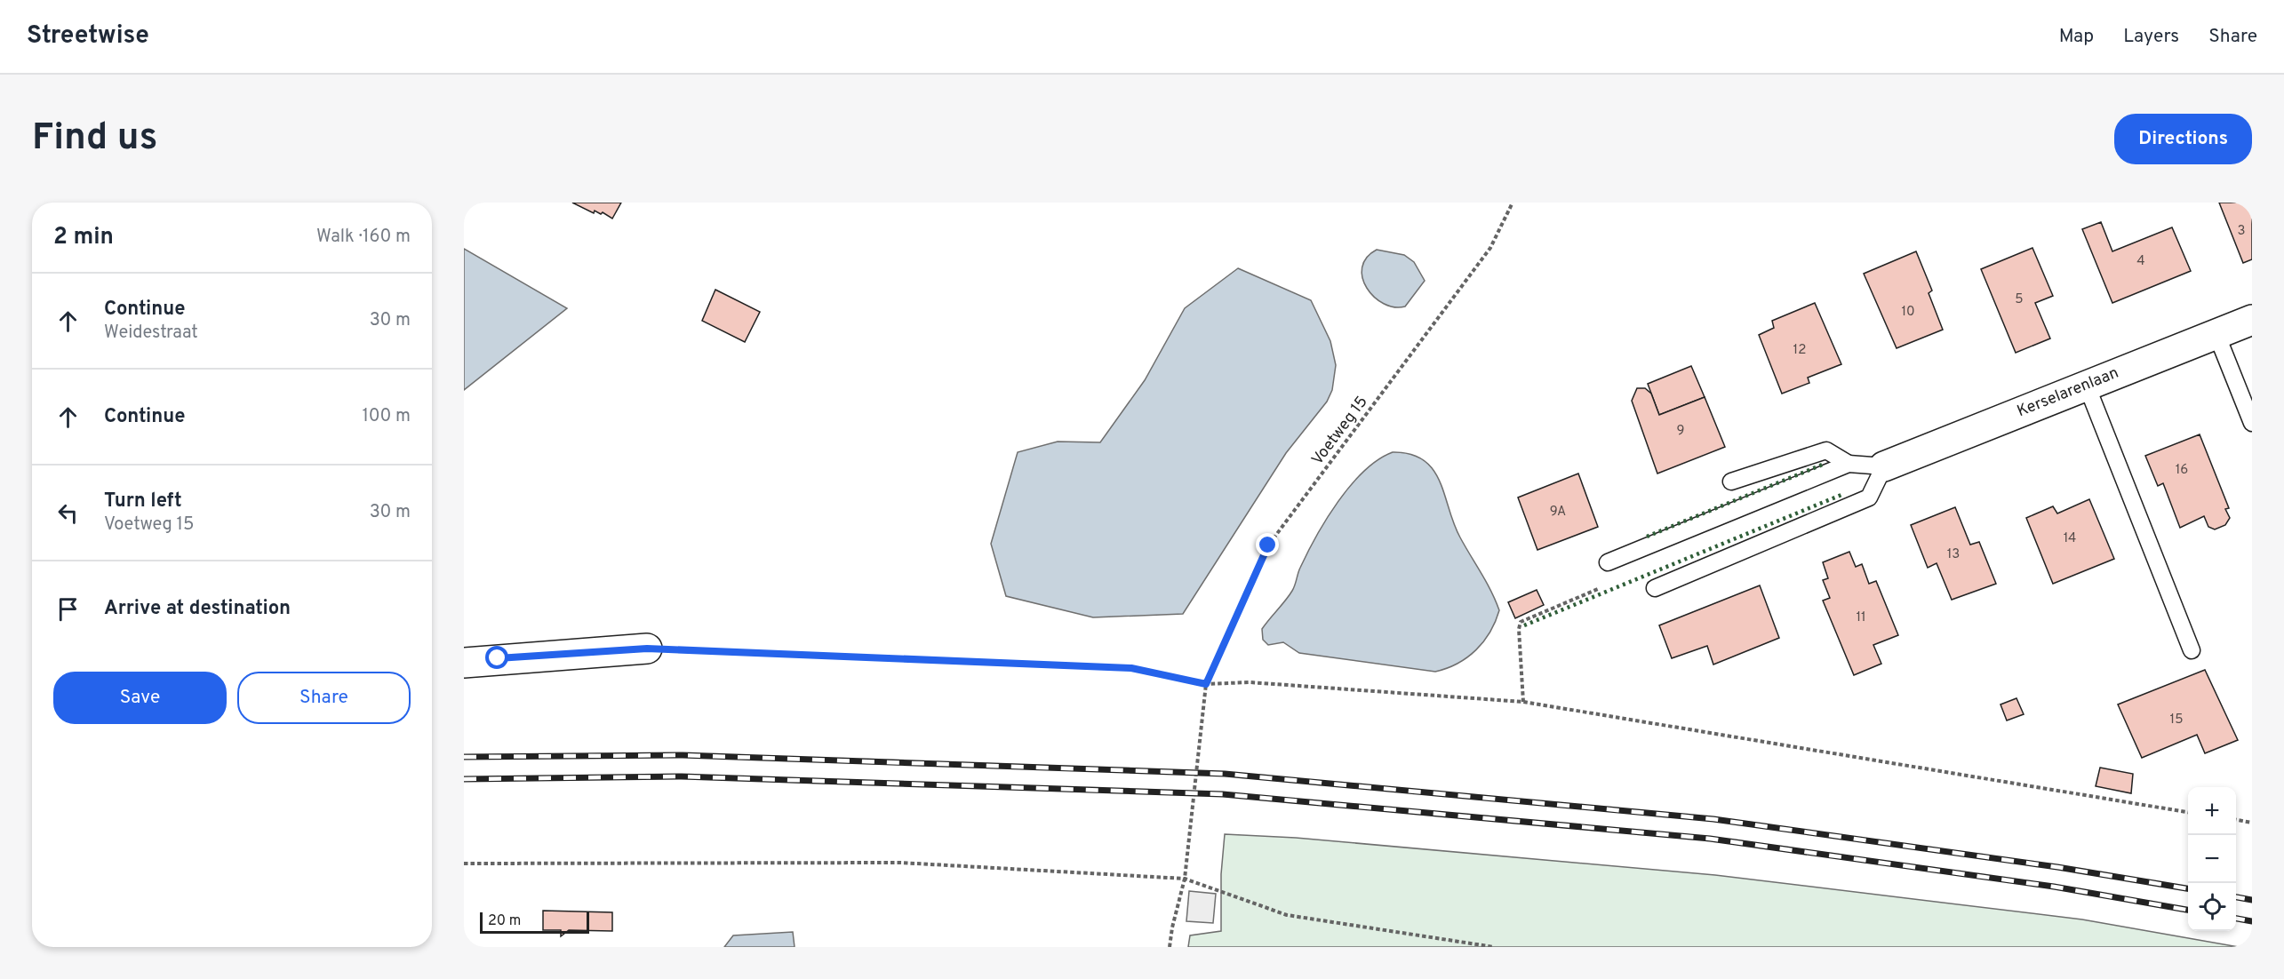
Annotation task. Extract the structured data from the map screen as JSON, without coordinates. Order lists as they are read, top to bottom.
{
  "streets": {
    "street": ["Kerselarenlaan"],
    "path": ["Voetweg 15"]
  },
  "house_numbers": [
    "3",
    "4",
    "5",
    "10",
    "12",
    "9",
    "16",
    "9A",
    "14",
    "13",
    "11",
    "15"
  ],
  "scale_bar": "20 m",
  "page": {
    "header": "Streetwise",
    "nav": ["Map", "Layers", "Share"],
    "buttons": [
      "Directions",
      ["Save", "Share"]
    ],
    "title": "Find us",
    "heading": ["2 min", "Walk · 160 m"],
    "list": [
      ["Continue", "Weidestraat", "30 m"],
      ["Continue", "100 m"],
      ["Turn left", "Voetweg 15", "30 m"],
      "Arrive at destination"
    ],
    "map_buttons": ["+", "−"],
    "scale": "20 m"
  }
}
